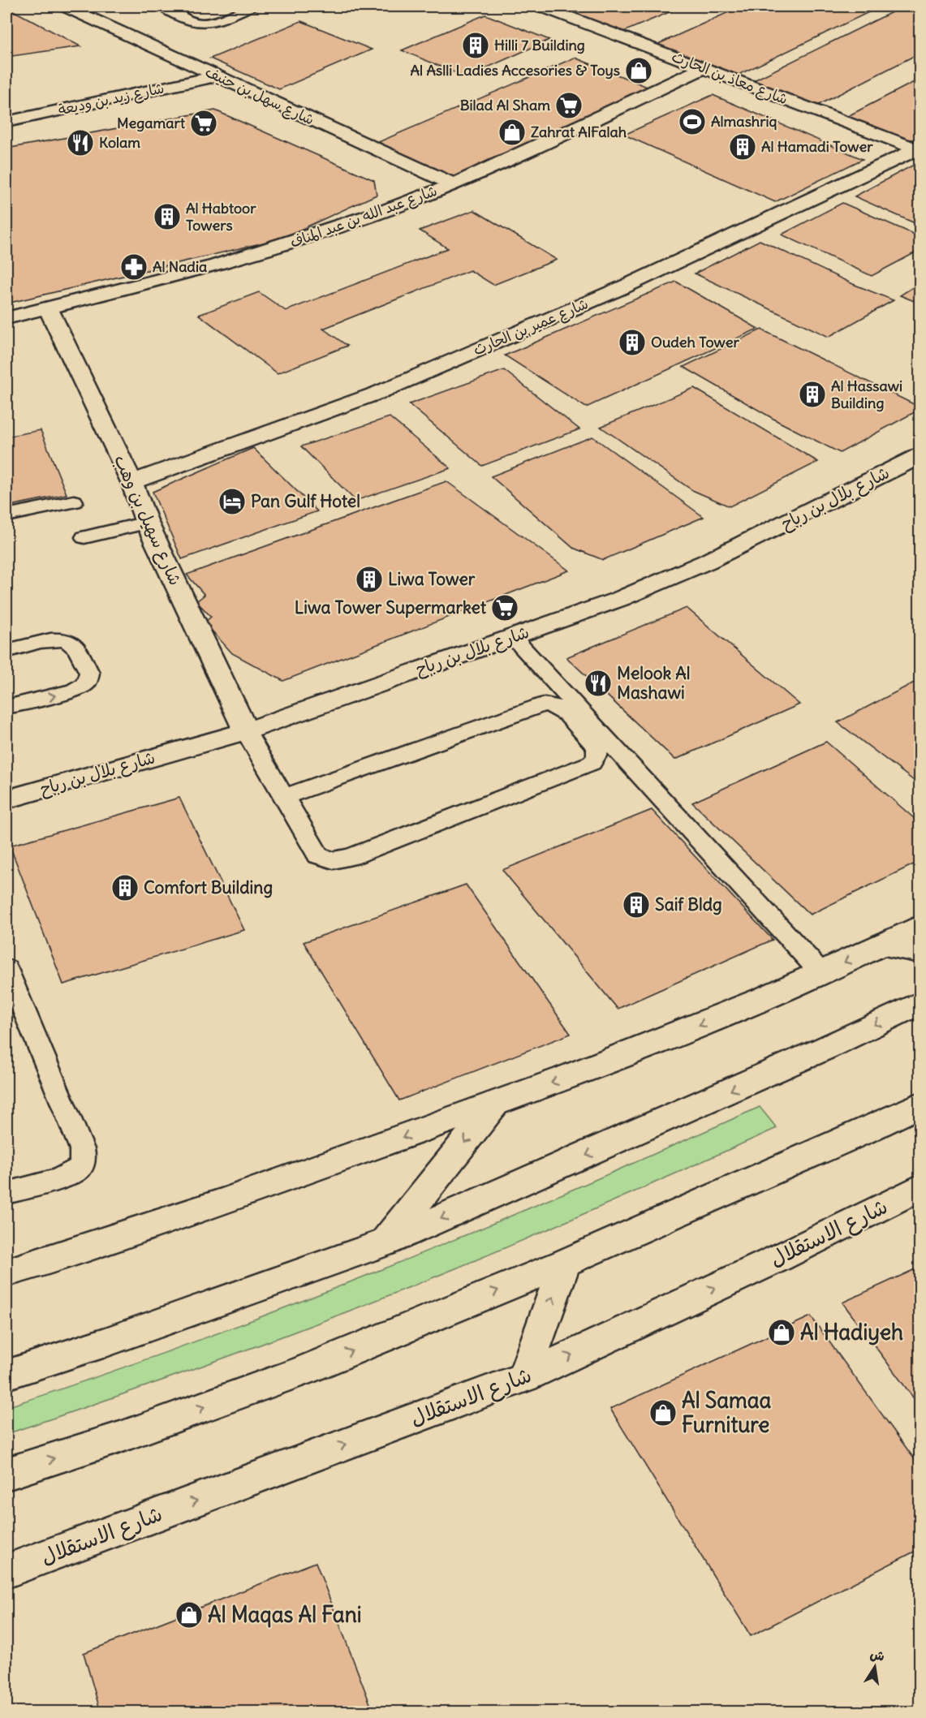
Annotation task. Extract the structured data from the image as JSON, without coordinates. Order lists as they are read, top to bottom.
{
  "streets": {
    "street": [
      "شارع معاذ بن الحارث",
      "شارع سهل بن حنيف",
      "شارع زيد بن وديعة",
      "شارع عبد الله بن عبد المناف",
      "شارع عمير بن الحارث",
      "شارع بلال بن رباح",
      "شارع سهيل بن وهب",
      "شارع الاستقلال"
    ]
  },
  "crossings": [
    ["شارع معاذ بن الحارث", "شارع عبد الله بن عبد المناف"],
    ["شارع معاذ بن الحارث", "شارع عمير بن الحارث"],
    ["شارع سهل بن حنيف", "شارع زيد بن وديعة"],
    ["شارع سهل بن حنيف", "شارع عبد الله بن عبد المناف"],
    ["شارع عبد الله بن عبد المناف", "شارع سهيل بن وهب"],
    ["شارع عمير بن الحارث", "شارع سهيل بن وهب"],
    ["شارع بلال بن رباح", "شارع سهيل بن وهب"]
  ],
  "places": {
    "building": [
      "Hilli 7 Building",
      "Al Hamadi Tower",
      "Al Habtoor Towers",
      "Oudeh Tower",
      "Al Hassawi Building",
      "Liwa Tower",
      "Comfort Building",
      "Saif Bldg"
    ],
    "shop": [
      "Al Aslli Ladies Accesories & Toys",
      "Zahrat AlFalah",
      "Al Hadiyeh",
      "Al Samaa Furniture",
      "Al Maqas Al Fani"
    ],
    "supermarket": ["Bilad Al Sham", "Megamart", "Liwa Tower Supermarket"],
    "sports": ["Almashriq"],
    "restaurant": ["Kolam", "Melook Al Mashawi"],
    "pharmacy": ["Al Nadia"],
    "hotel": ["Pan Gulf Hotel"]
  },
  "north": "top"
}
